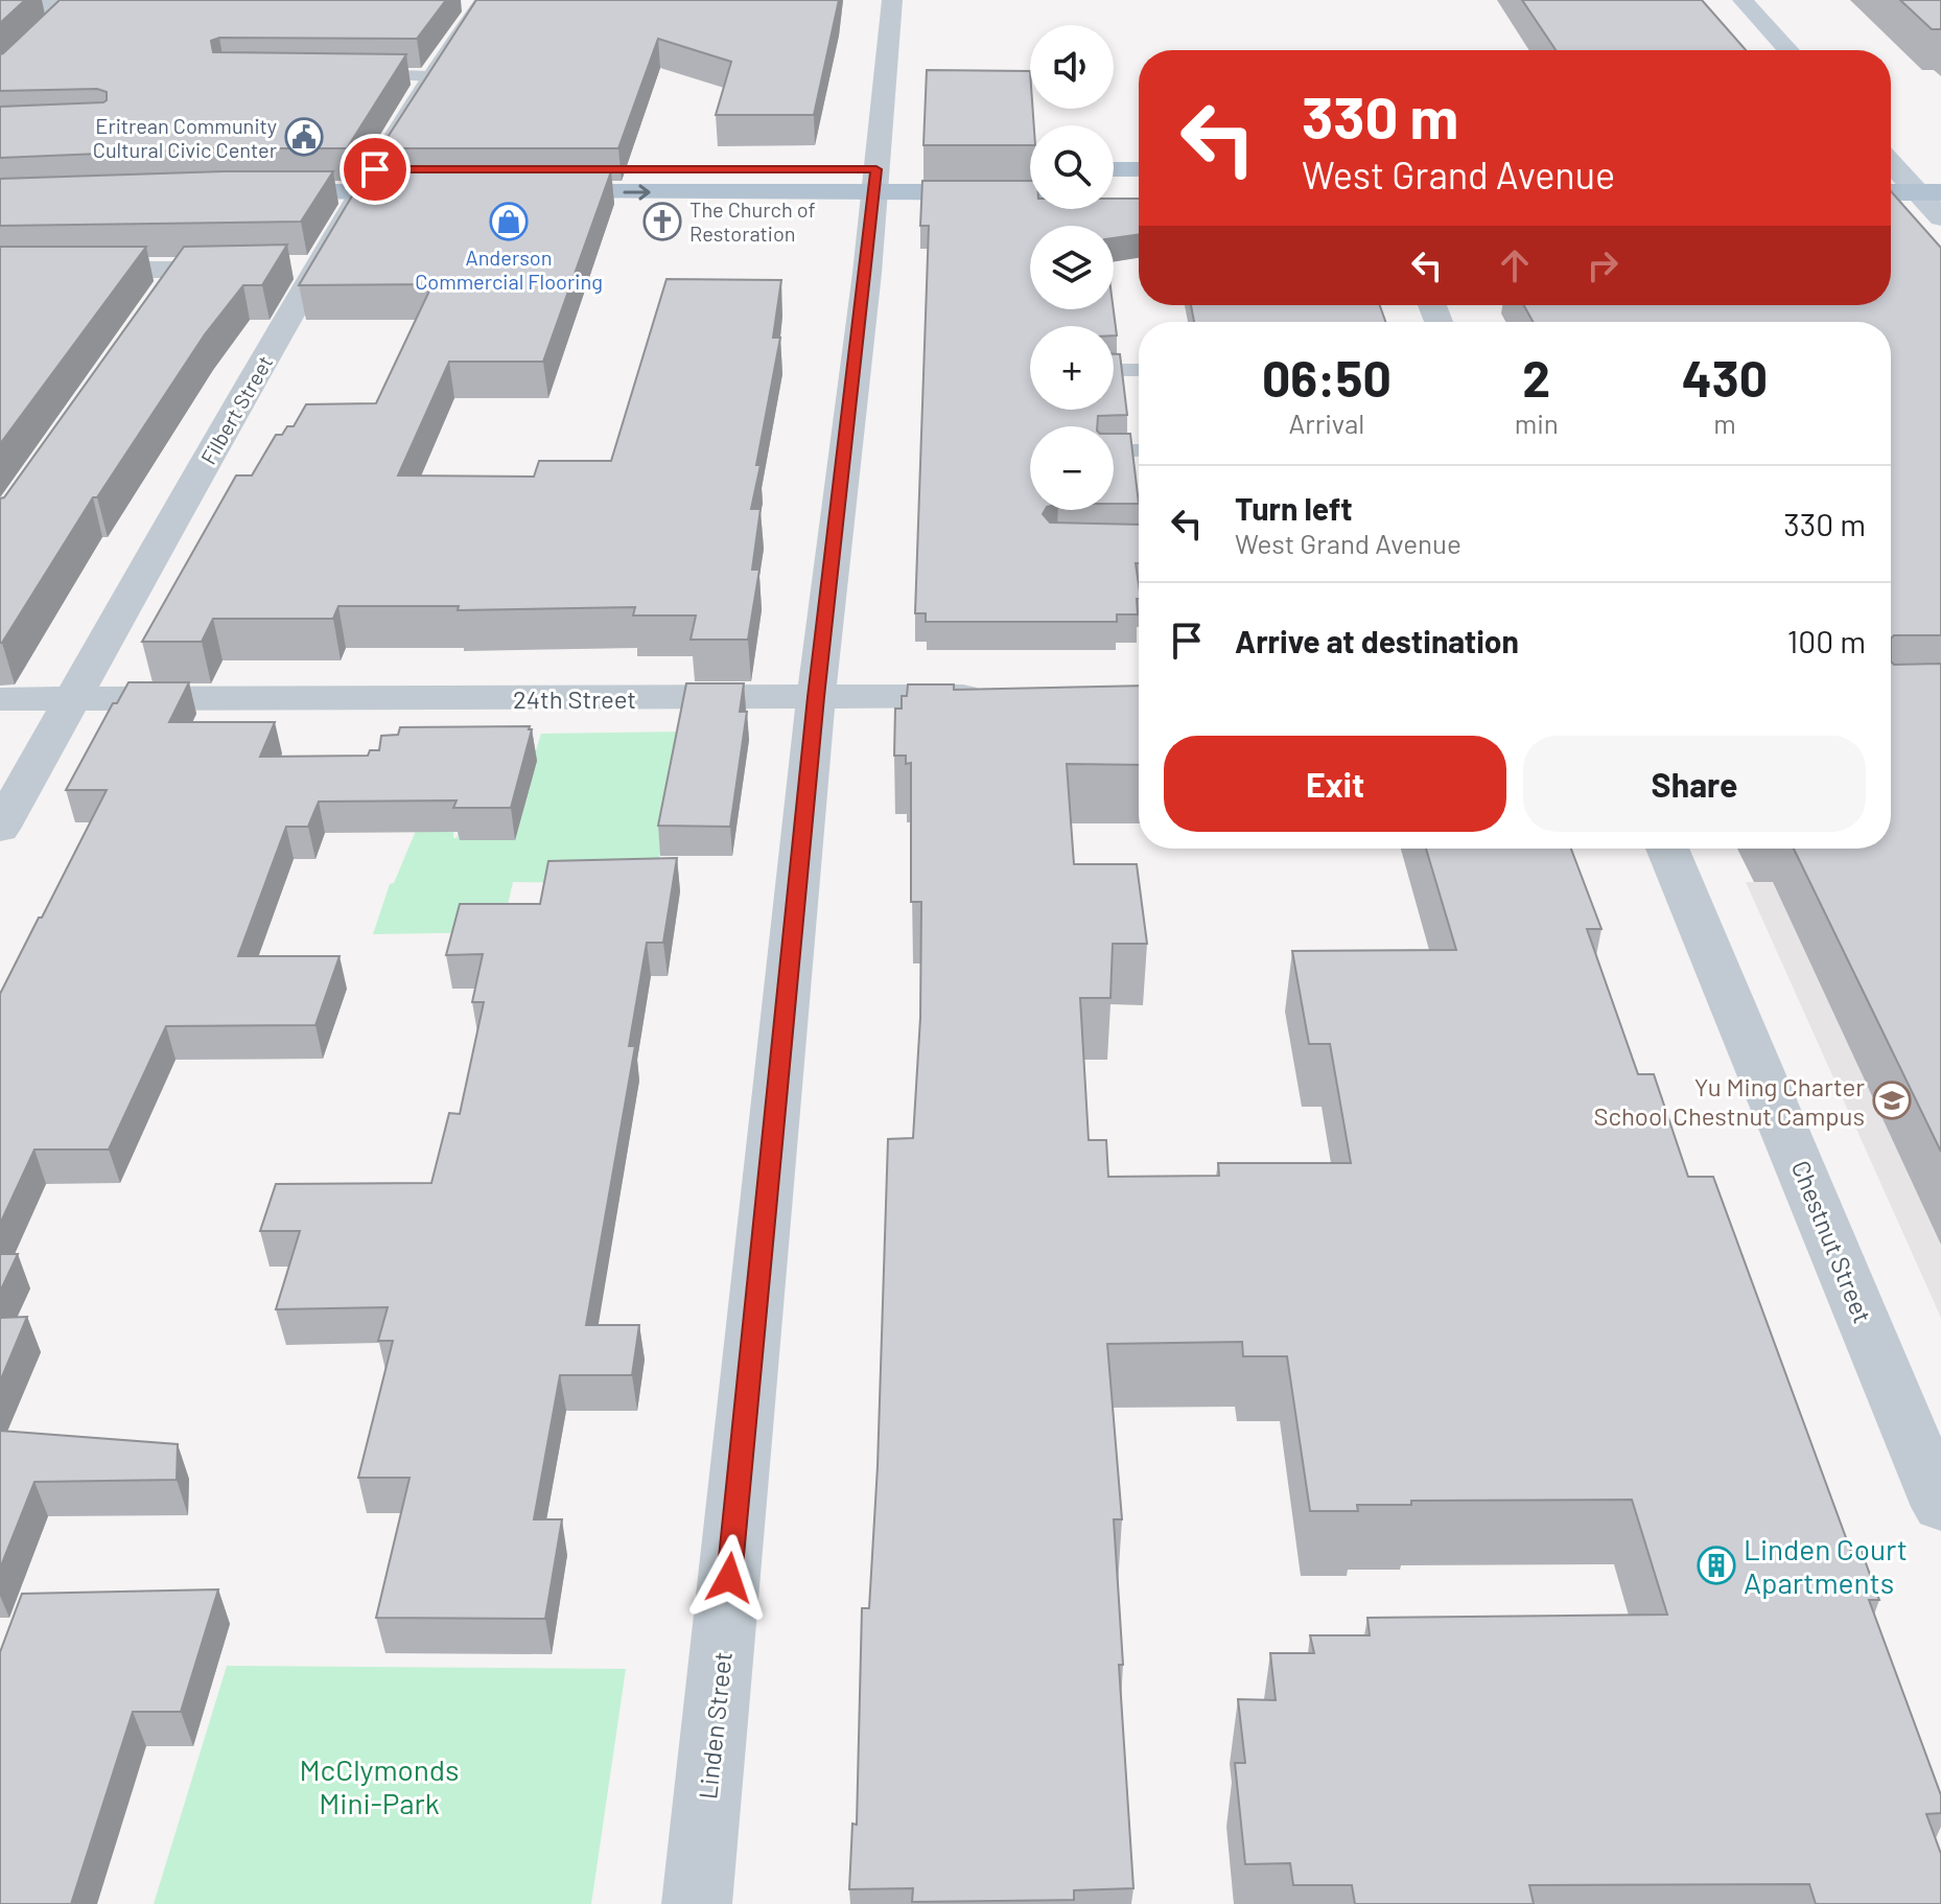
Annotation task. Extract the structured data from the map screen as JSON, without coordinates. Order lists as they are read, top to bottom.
{
  "streets": {
    "street": [
      "Filbert Street",
      "24th Street",
      "Chestnut Street",
      "Linden Street"
    ]
  },
  "crossings": [
    ["Filbert Street", "24th Street"],
    ["24th Street", "Linden Street"]
  ],
  "parks": ["McClymonds Mini-Park"],
  "places": {
    "public building": ["Eritrean Community Cultural Civic Center"],
    "shop": ["Anderson Commercial Flooring"],
    "church": ["The Church of Restoration"],
    "school or university": ["Yu Ming Charter School Chestnut Campus"],
    "building": ["Linden Court Apartments"]
  },
  "page": {
    "map_buttons": ["+", "−"],
    "turn": ["330 m", "West Grand Avenue"],
    "eta": [
      "06:50",
      "Arrival",
      "2",
      "min",
      "430",
      "m"
    ],
    "list": [
      {
        "name": "Turn left",
        "note": "West Grand Avenue",
        "value": "330 m"
      },
      {
        "name": "Arrive at destination",
        "value": "100 m"
      }
    ],
    "buttons": ["Exit", "Share"]
  }
}
